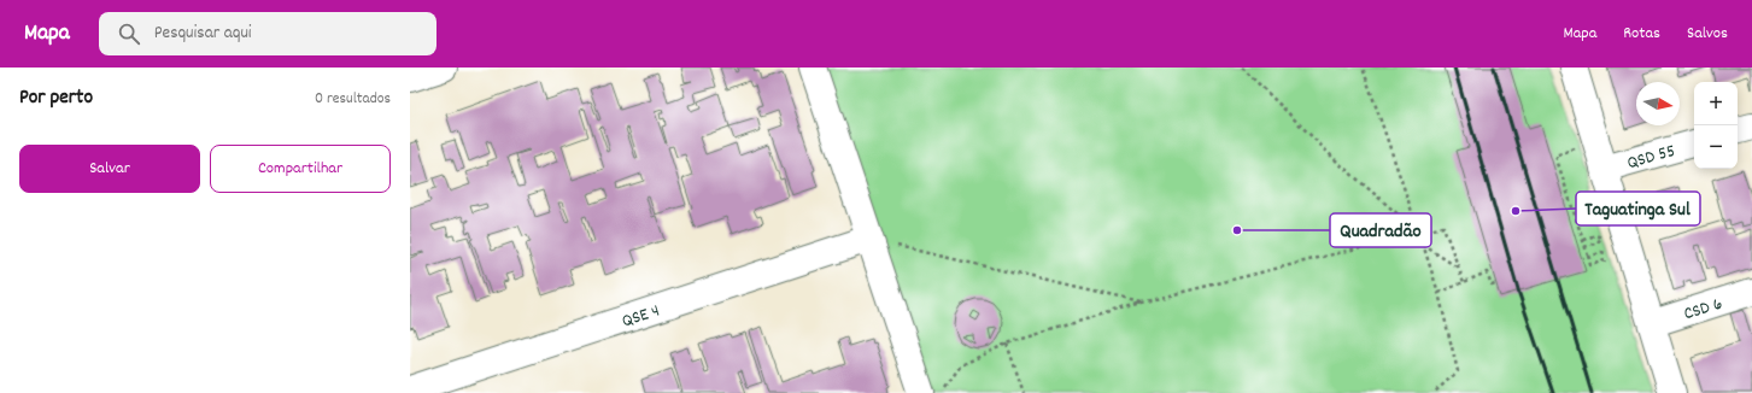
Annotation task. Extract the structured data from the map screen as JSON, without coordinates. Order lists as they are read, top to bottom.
{
  "streets": {
    "street": ["QSD 55", "CSD 6", "QSE 4"]
  },
  "places": ["Taguatinga Sul", "Quadradão"],
  "north": "right",
  "page": {
    "header": "Mapa",
    "search": "Pesquisar aqui",
    "nav": ["Mapa", "Rotas", "Salvos"],
    "heading": ["Por perto", "0 resultados"],
    "map_buttons": ["+", "−"],
    "buttons": ["Salvar", "Compartilhar"]
  }
}
